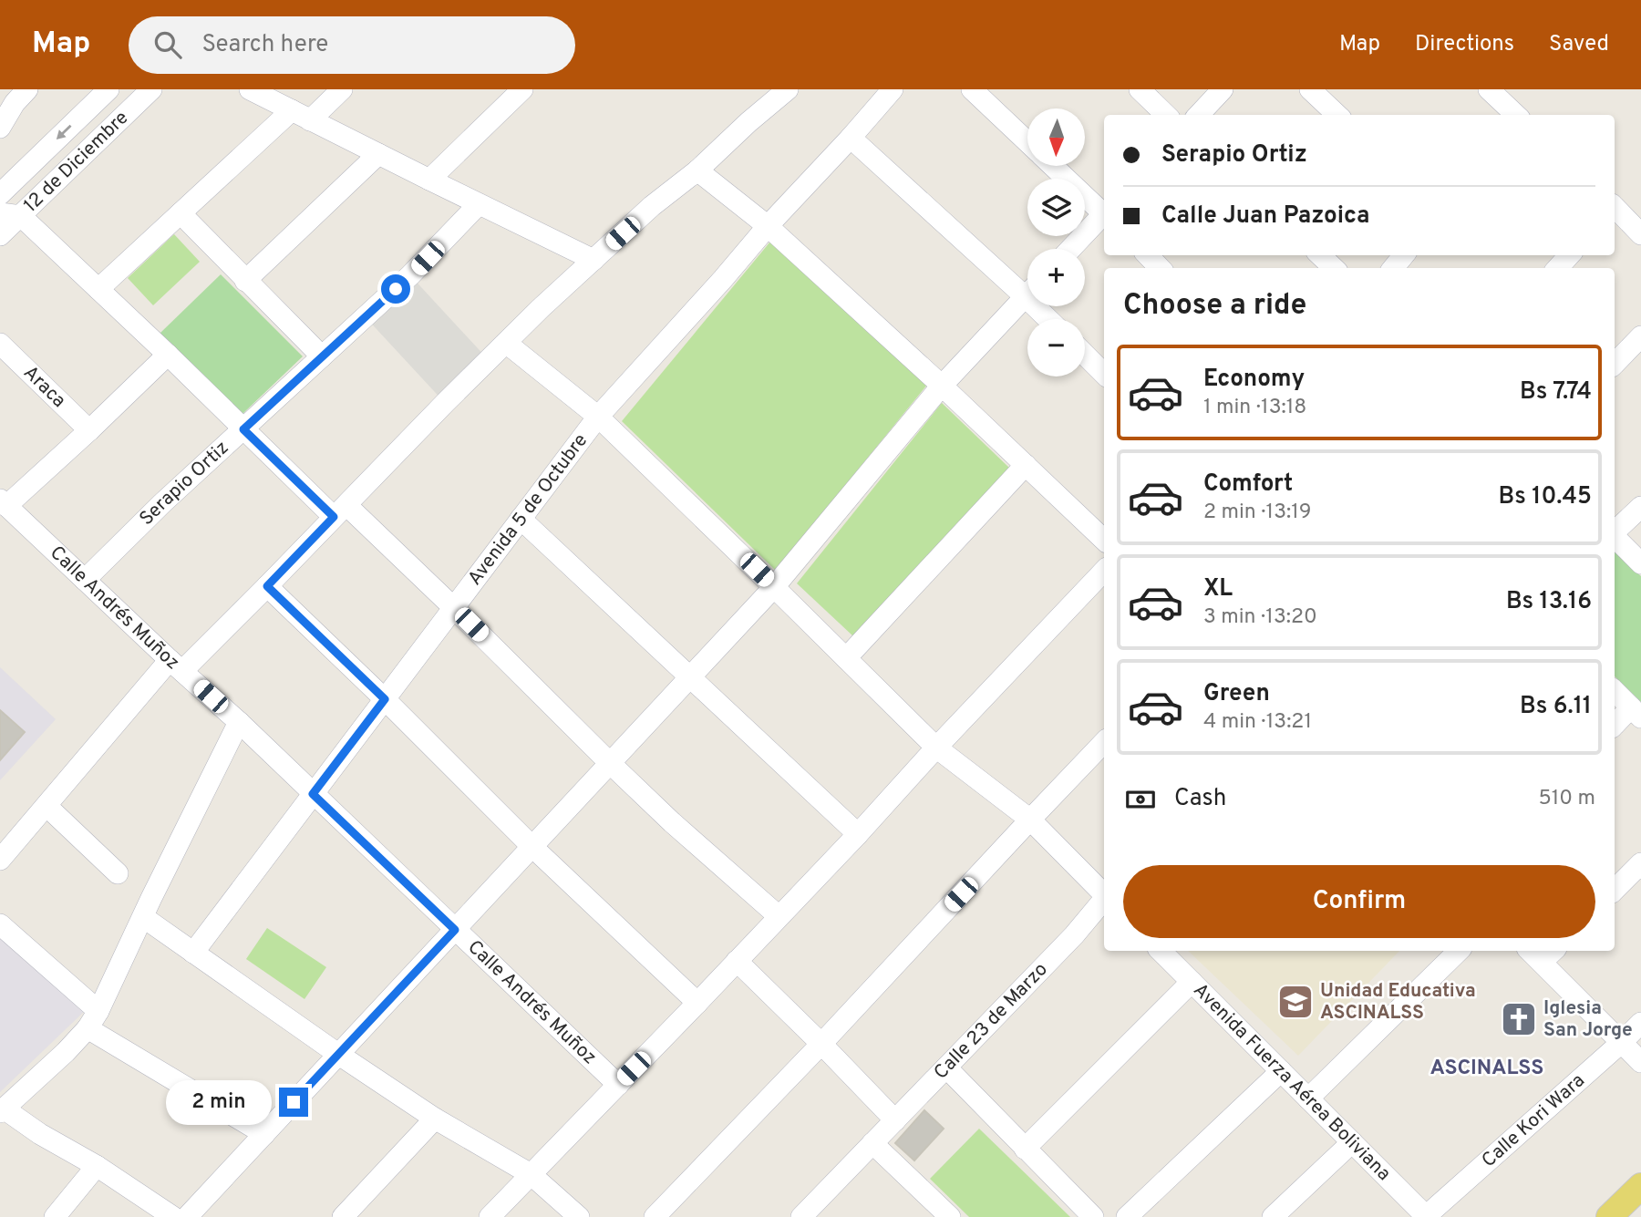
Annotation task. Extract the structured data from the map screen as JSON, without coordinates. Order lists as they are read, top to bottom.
{
  "streets": {
    "street": [
      "12 de Diciembre",
      "Araca",
      "Serapio Ortiz",
      "Avenida 5 de Octubre",
      "Calle Andrés Muñoz",
      "Calle 23 de Marzo",
      "Avenida Fuerza Aérea Boliviana",
      "Calle Kori Wara"
    ]
  },
  "crossings": [
    ["Serapio Ortiz", "Calle Andrés Muñoz"],
    ["Avenida 5 de Octubre", "Calle Andrés Muñoz"],
    ["Avenida Fuerza Aérea Boliviana", "Calle Kori Wara"]
  ],
  "districts": ["ASCINALSS"],
  "places": {
    "school or university": ["Unidad Educativa ASCINALSS"],
    "church": ["Iglesia San Jorge"]
  },
  "north": "bottom",
  "page": {
    "header": "Map",
    "search": "Search here",
    "nav": ["Map", "Directions", "Saved"],
    "map_buttons": ["+", "−"],
    "banner": ["Serapio Ortiz", "Calle Juan Pazoica"],
    "heading": "Choose a ride",
    "list": [
      {
        "name": "Economy",
        "note": "1 min · 13:18",
        "value": "Bs 7.74"
      },
      {
        "name": "Comfort",
        "note": "2 min · 13:19",
        "value": "Bs 10.45"
      },
      {
        "name": "XL",
        "note": "3 min · 13:20",
        "value": "Bs 13.16"
      },
      {
        "name": "Green",
        "note": "4 min · 13:21",
        "value": "Bs 6.11"
      }
    ],
    "pay": ["Cash", "510 m"],
    "buttons": "Confirm",
    "bubble": "2 min"
  }
}
